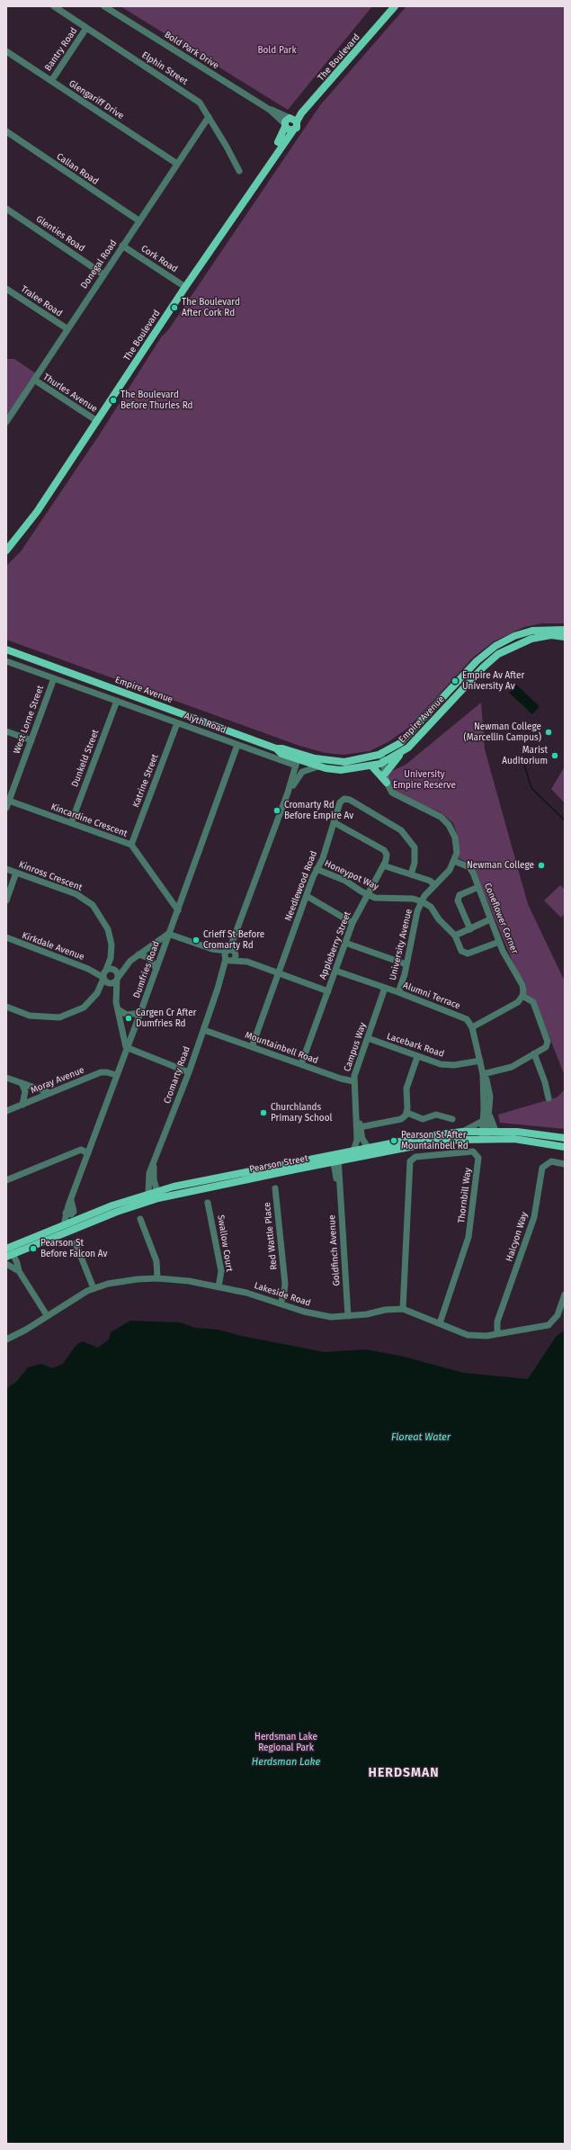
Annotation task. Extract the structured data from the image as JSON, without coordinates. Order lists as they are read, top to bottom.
{
  "streets": {
    "main road": ["The Boulevard", "Empire Avenue", "Pearson Street"],
    "street": [
      "Bantry Road",
      "Bold Park Drive",
      "Elphin Street",
      "Glengariff Drive",
      "Callan Road",
      "Glenties Road",
      "Cork Road",
      "Donegal Road",
      "Tralee Road",
      "Thurles Avenue",
      "West Lorne Street",
      "Alyth Road",
      "Dunkeld Street",
      "Katrine Street",
      "Kincardine Crescent",
      "Honeypot Way",
      "Kinross Crescent",
      "Needlewood Road",
      "Coneflower Corner",
      "University Avenue",
      "Appleberry Street",
      "Kirkdale Avenue",
      "Dumfries Road",
      "Alumni Terrace",
      "Lacebark Road",
      "Campus Way",
      "Mountainbell Road",
      "Cromarty Road",
      "Moray Avenue",
      "Thornbill Way",
      "Red Wattle Place",
      "Halcyon Way",
      "Swallow Court",
      "Goldfinch Avenue",
      "Lakeside Road"
    ]
  },
  "crossings": [
    ["Bantry Road", "Elphin Street"],
    ["Bantry Road", "Glengariff Drive"],
    ["Bold Park Drive", "The Boulevard"],
    ["The Boulevard", "Cork Road"],
    ["The Boulevard", "Thurles Avenue"],
    ["Elphin Street", "Donegal Road"],
    ["Glengariff Drive", "Donegal Road"],
    ["Callan Road", "Donegal Road"],
    ["Glenties Road", "Donegal Road"],
    ["Cork Road", "Donegal Road"],
    ["Donegal Road", "Tralee Road"],
    ["Donegal Road", "Thurles Avenue"],
    ["Empire Avenue", "Alyth Road"],
    ["Empire Avenue", "University Avenue"],
    ["Empire Avenue", "Cromarty Road"],
    ["West Lorne Street", "Alyth Road"],
    ["West Lorne Street", "Kincardine Crescent"],
    ["Alyth Road", "Dunkeld Street"],
    ["Alyth Road", "Katrine Street"],
    ["Alyth Road", "Dumfries Road"],
    ["Alyth Road", "Cromarty Road"],
    ["Dunkeld Street", "Kincardine Crescent"],
    ["Katrine Street", "Kincardine Crescent"],
    ["Kincardine Crescent", "Dumfries Road"],
    ["Honeypot Way", "Needlewood Road"],
    ["Honeypot Way", "University Avenue"],
    ["Honeypot Way", "Appleberry Street"],
    ["Kinross Crescent", "Kirkdale Avenue"],
    ["Kinross Crescent", "Dumfries Road"],
    ["Needlewood Road", "Appleberry Street"],
    ["Needlewood Road", "Mountainbell Road"],
    ["Coneflower Corner", "University Avenue"],
    ["University Avenue", "Alumni Terrace"],
    ["Appleberry Street", "Alumni Terrace"],
    ["Appleberry Street", "Mountainbell Road"],
    ["Dumfries Road", "Moray Avenue"],
    ["Dumfries Road", "Pearson Street"],
    ["Alumni Terrace", "Campus Way"],
    ["Lacebark Road", "Campus Way"],
    ["Campus Way", "Mountainbell Road"],
    ["Campus Way", "Pearson Street"],
    ["Mountainbell Road", "Cromarty Road"],
    ["Cromarty Road", "Pearson Street"],
    ["Pearson Street", "Goldfinch Avenue"],
    ["Thornbill Way", "Lakeside Road"],
    ["Red Wattle Place", "Lakeside Road"],
    ["Halcyon Way", "Lakeside Road"],
    ["Swallow Court", "Lakeside Road"],
    ["Goldfinch Avenue", "Lakeside Road"]
  ],
  "districts": ["HERDSMAN"],
  "water": ["Floreat Water", "Herdsman Lake"],
  "parks": ["Bold Park", "University Empire Reserve", "Herdsman Lake Regional Park"],
  "places": [
    "The Boulevard After Cork Rd",
    "The Boulevard Before Thurles Rd",
    "Empire Av After University Av",
    "Newman College (Marcellin Campus)",
    "Marist Auditorium",
    "Cromarty Rd Before Empire Av",
    "Newman College",
    "Crieff St Before Cromarty Rd",
    "Cargen Cr After Dumfries Rd",
    "Churchlands Primary School",
    "Pearson St After Mountainbell Rd",
    "Pearson St Before Falcon Av"
  ]
}
